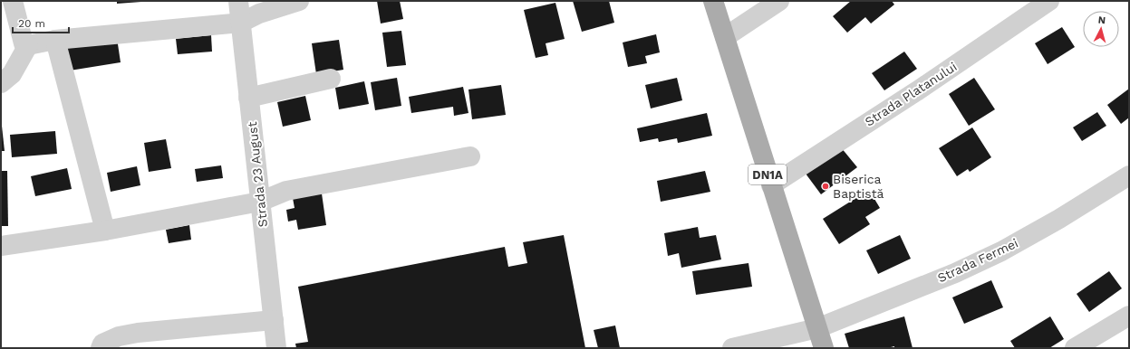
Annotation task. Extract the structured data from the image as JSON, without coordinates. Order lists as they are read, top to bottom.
{
  "streets": {
    "main road": ["DN1A"],
    "street": ["Strada Platanului", "Strada 23 August", "Strada Fermei"]
  },
  "crossings": [
    ["Strada Platanului", "DN1A"],
    ["DN1A", "Strada Fermei"]
  ],
  "places": ["Biserica Baptistă"],
  "scale_bar": "20 m",
  "north": "top"
}
